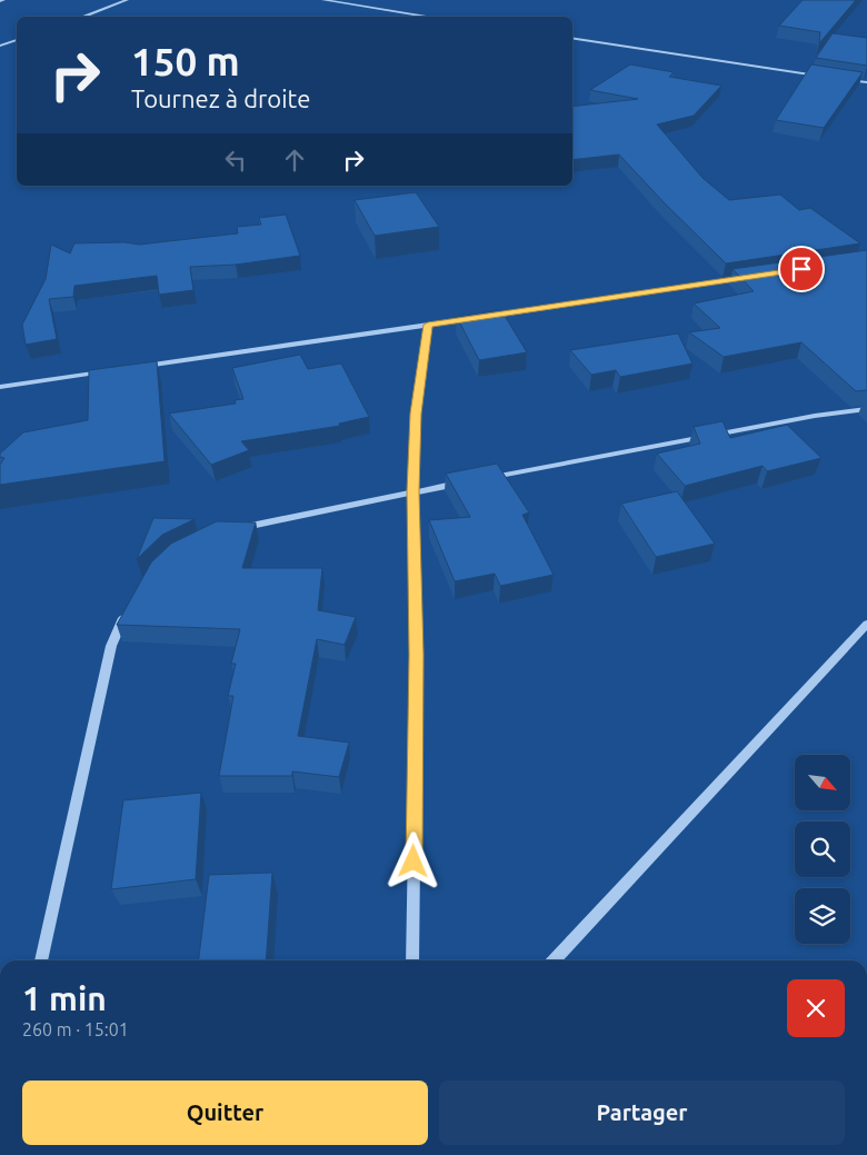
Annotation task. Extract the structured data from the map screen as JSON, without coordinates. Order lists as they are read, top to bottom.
{
  "north": "bottom right",
  "page": {
    "turn": ["150 m", "Tournez à droite"],
    "heading": ["1 min", "260 m · 15:01"],
    "buttons": ["Quitter", "Partager"]
  }
}
